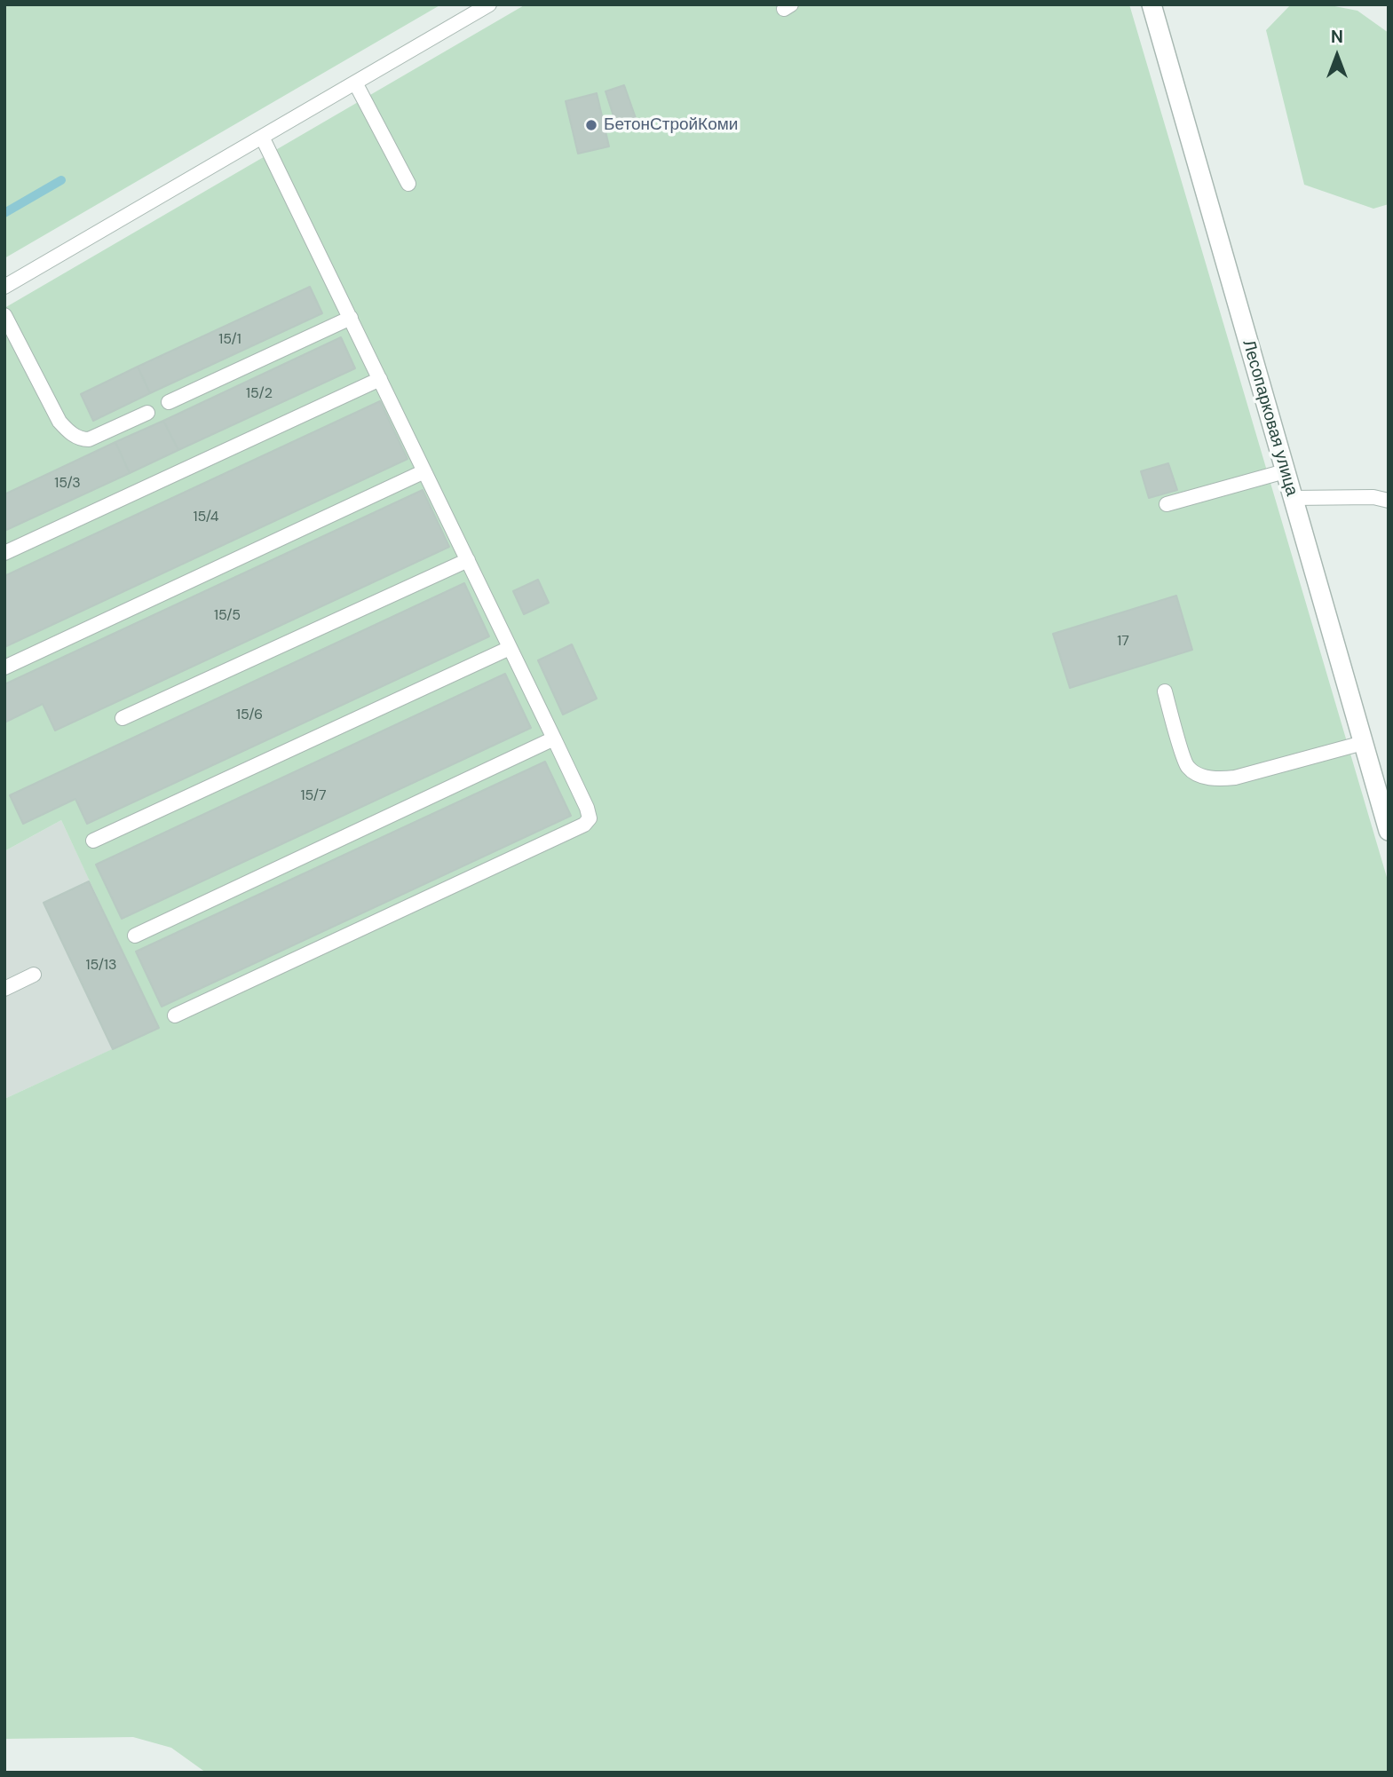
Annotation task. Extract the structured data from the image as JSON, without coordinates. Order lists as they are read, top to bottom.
{
  "streets": {
    "street": ["Лесопарковая улица"]
  },
  "places": ["БетонСтройКоми"],
  "house_numbers": [
    "15/1",
    "15/2",
    "15/3",
    "15/4",
    "15/5",
    "17",
    "15/6",
    "15/7",
    "15/13"
  ],
  "north": "top"
}
